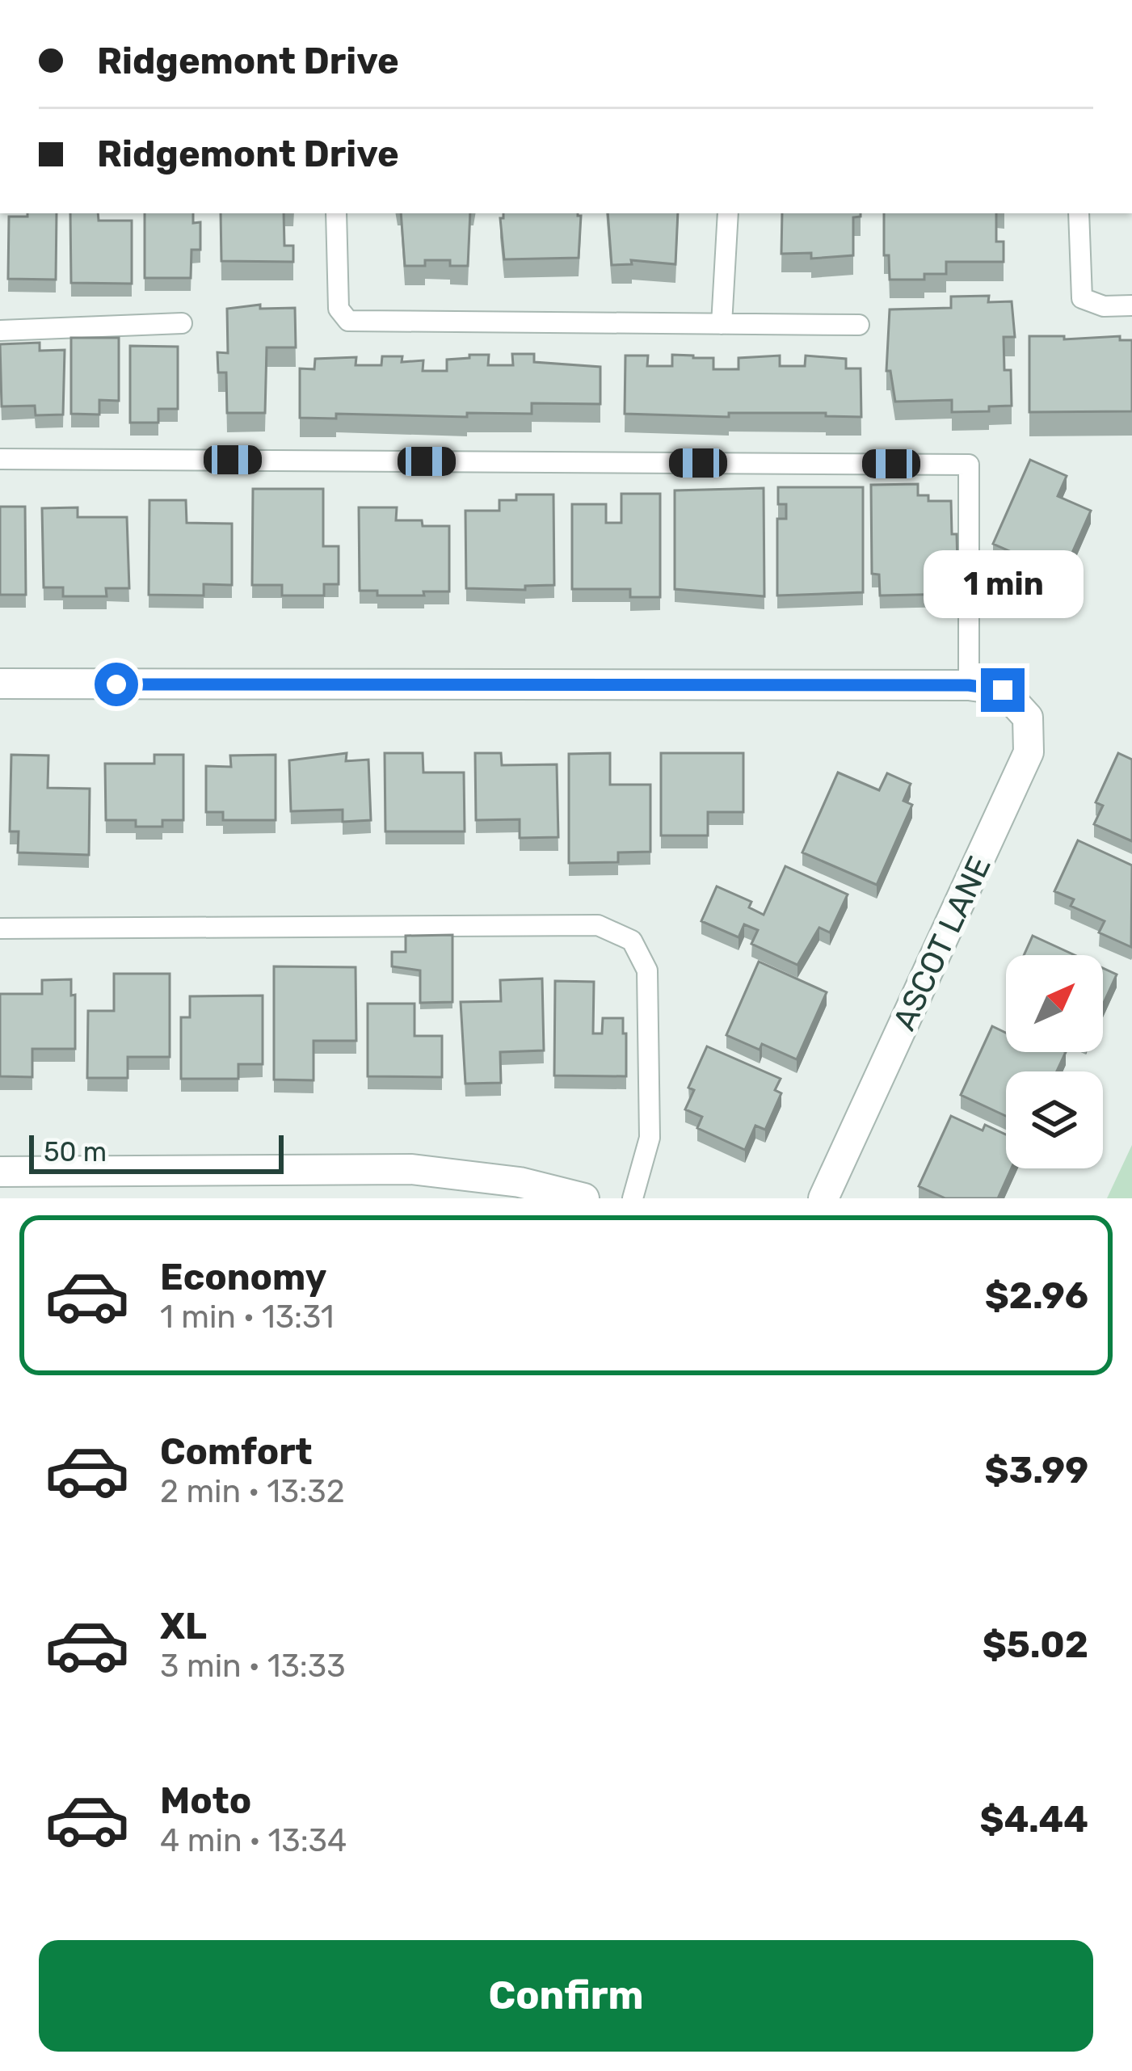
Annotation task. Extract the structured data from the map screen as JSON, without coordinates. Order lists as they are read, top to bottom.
{
  "streets": {
    "street": ["ASCOT LANE"]
  },
  "scale_bar": "50 m",
  "north": "top right",
  "page": {
    "banner": ["Ridgemont Drive", "Ridgemont Drive"],
    "bubble": "1 min",
    "scale": "50 m",
    "list": [
      {
        "name": "Economy",
        "note": "1 min · 13:31",
        "value": "$2.96"
      },
      {
        "name": "Comfort",
        "note": "2 min · 13:32",
        "value": "$3.99"
      },
      {
        "name": "XL",
        "note": "3 min · 13:33",
        "value": "$5.02"
      },
      {
        "name": "Moto",
        "note": "4 min · 13:34",
        "value": "$4.44"
      }
    ],
    "buttons": "Confirm"
  }
}
